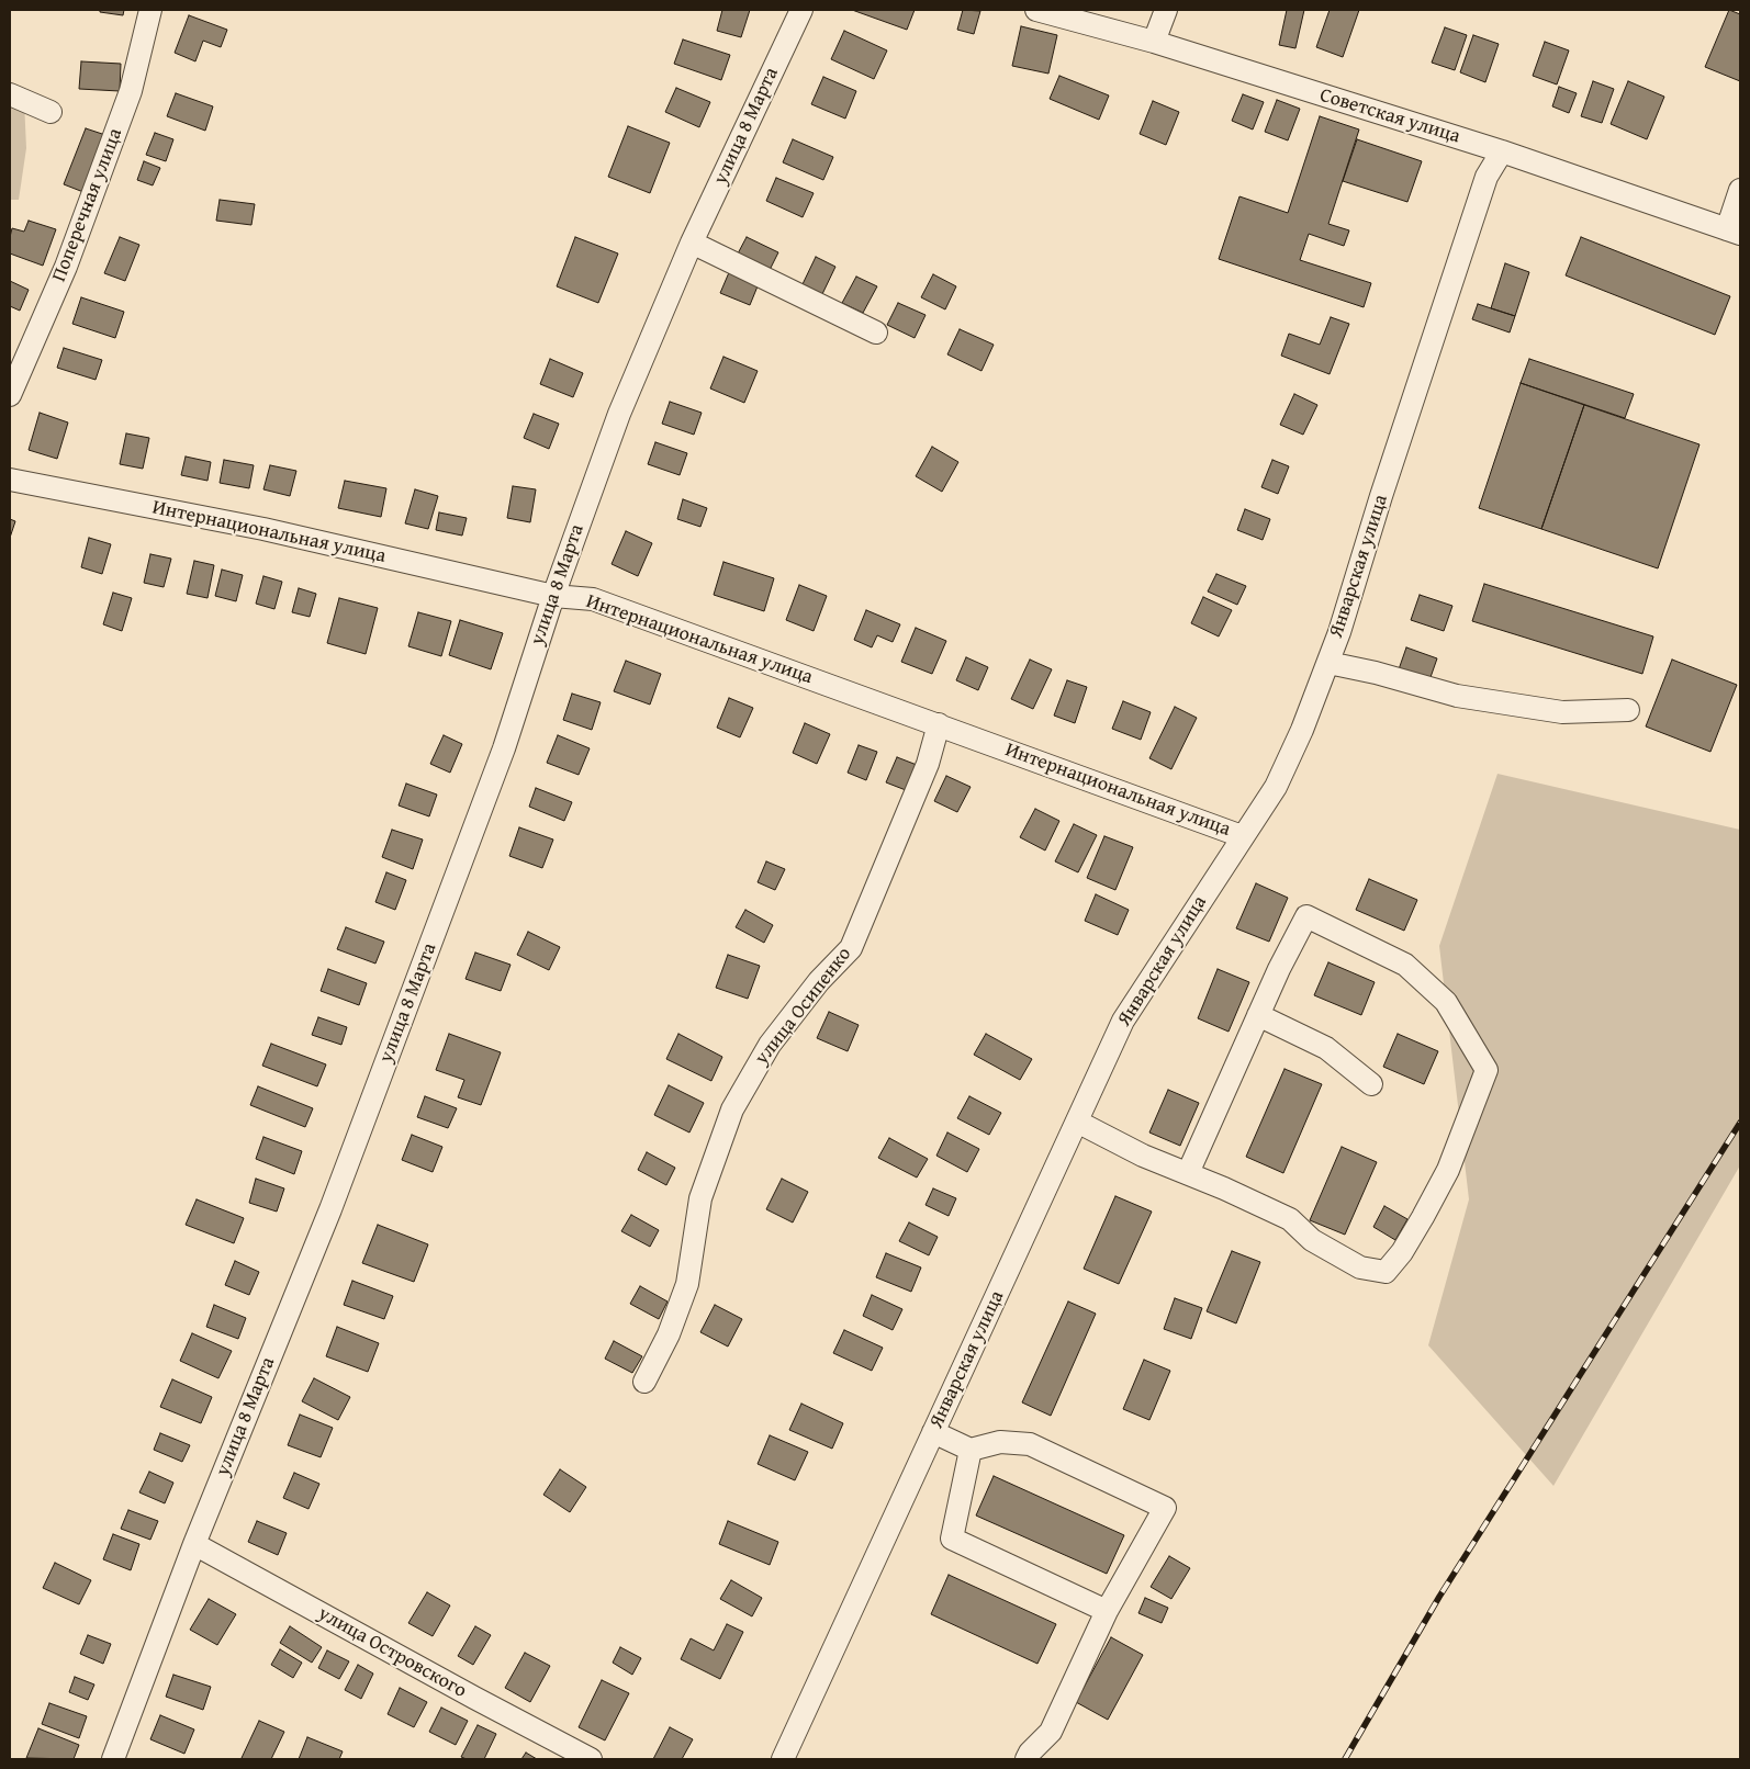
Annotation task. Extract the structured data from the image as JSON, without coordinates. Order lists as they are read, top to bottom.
{
  "streets": {
    "street": [
      "Советская улица",
      "улица 8 Марта",
      "Поперечная улица",
      "Интернациональная улица",
      "Январская улица",
      "улица Осипенко",
      "улица Островского"
    ]
  },
  "crossings": [
    ["Советская улица", "Январская улица"],
    ["улица 8 Марта", "Интернациональная улица"],
    ["улица 8 Марта", "улица Островского"],
    ["Интернациональная улица", "Январская улица"],
    ["Интернациональная улица", "улица Осипенко"]
  ]
}
